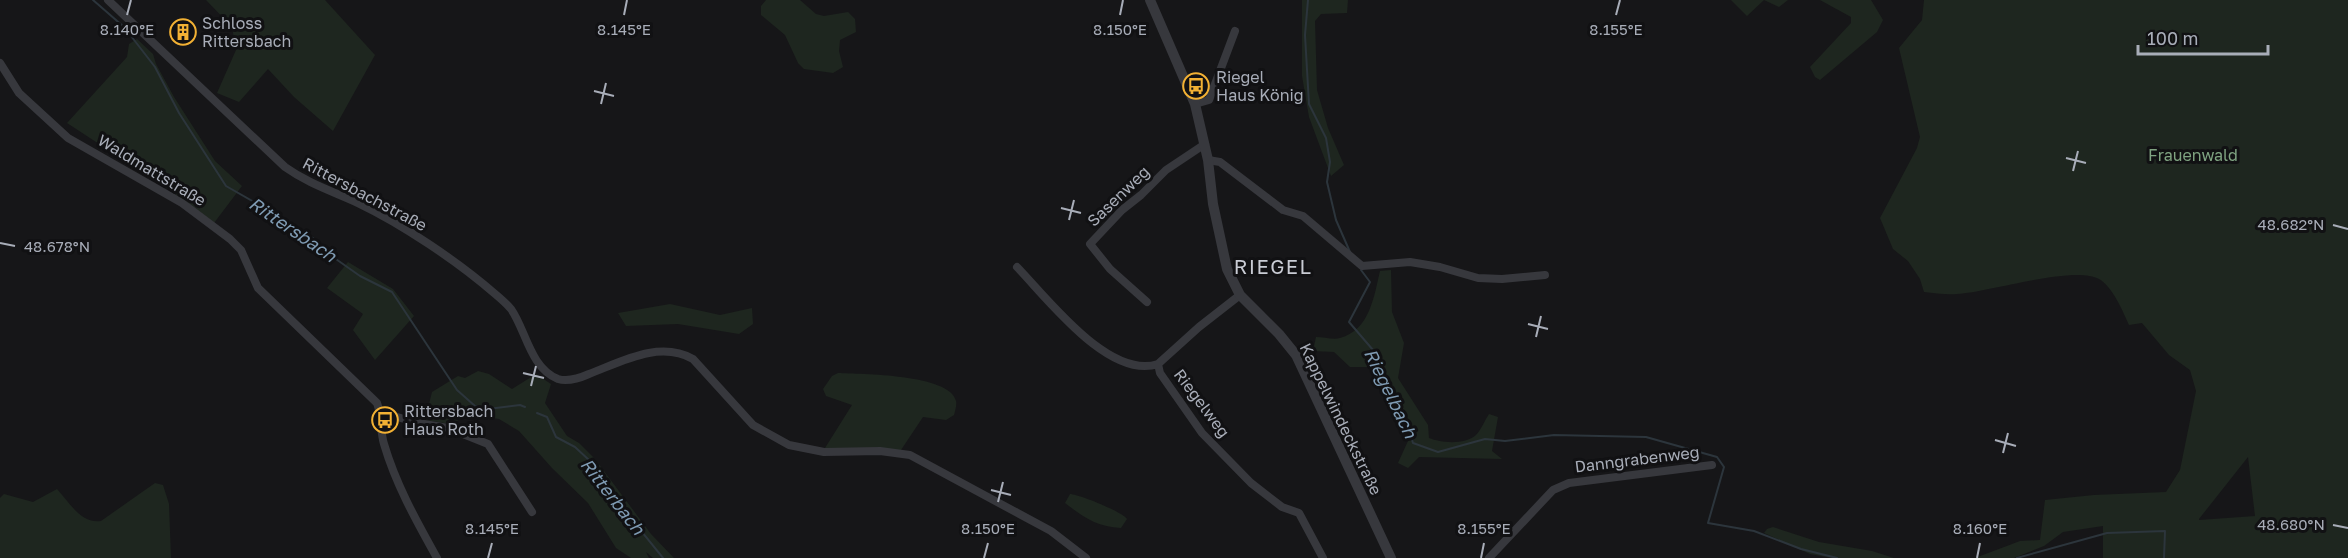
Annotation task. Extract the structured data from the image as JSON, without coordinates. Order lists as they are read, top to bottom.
{
  "streets": {
    "street": [
      "Waldmattstraße",
      "Rittersbachstraße",
      "Sasenweg",
      "Riegelweg",
      "Kappelwindeckstraße",
      "Danngrabenweg"
    ]
  },
  "crossings": [
    ["Sasenweg", "Kappelwindeckstraße"],
    ["Riegelweg", "Kappelwindeckstraße"]
  ],
  "districts": ["RIEGEL"],
  "water": ["Rittersbach", "Riegelbach", "Ritterbach"],
  "parks": ["Frauenwald"],
  "places": {
    "building": ["Schloss Rittersbach"],
    "bus stop": ["Riegel Haus König", "Rittersbach Haus Roth"]
  },
  "scale_bar": "100 m",
  "coordinates": [
    "8.140°E",
    "8.145°E",
    "8.150°E",
    "8.155°E",
    "48.682°N",
    "48.678°N",
    "48.680°N",
    "8.160°E"
  ]
}
